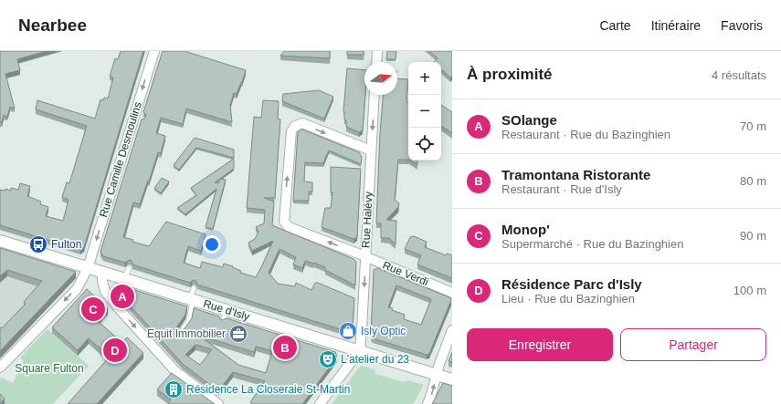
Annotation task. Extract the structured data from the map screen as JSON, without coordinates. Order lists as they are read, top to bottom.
{
  "streets": {
    "street": [
      "Rue Camille Desmoulins",
      "Rue Halévy",
      "Rue Verdi",
      "Rue d'Isly"
    ]
  },
  "crossings": [
    ["Rue Camille Desmoulins", "Rue d'Isly"],
    ["Rue Halévy", "Rue Verdi"],
    ["Rue Halévy", "Rue d'Isly"]
  ],
  "one_way": ["Rue Camille Desmoulins", "Rue Halévy"],
  "parks": ["Square Fulton"],
  "places": {
    "bus stop": ["Fulton"],
    "shop": ["Isly Optic"],
    "office": ["Equit Immobilier"],
    "theatre": ["L'atelier du 23"],
    "building": ["Résidence La Closeraie St-Martin"]
  },
  "north": "right",
  "page": {
    "header": "Nearbee",
    "nav": ["Carte", "Itinéraire", "Favoris"],
    "heading": ["À proximité", "4 résultats"],
    "map_buttons": ["+", "−"],
    "list": [
      {
        "mark": "A",
        "name": "SOlange",
        "note": "Restaurant · Rue du Bazinghien",
        "value": "70 m"
      },
      {
        "mark": "B",
        "name": "Tramontana Ristorante",
        "note": "Restaurant · Rue d'Isly",
        "value": "80 m"
      },
      {
        "mark": "C",
        "name": "Monop'",
        "note": "Supermarché · Rue du Bazinghien",
        "value": "90 m"
      },
      {
        "mark": "D",
        "name": "Résidence Parc d'Isly",
        "note": "Lieu · Rue du Bazinghien",
        "value": "100 m"
      }
    ],
    "pins": [
      "A",
      "C",
      "B",
      "D"
    ],
    "buttons": ["Enregistrer", "Partager"]
  }
}
